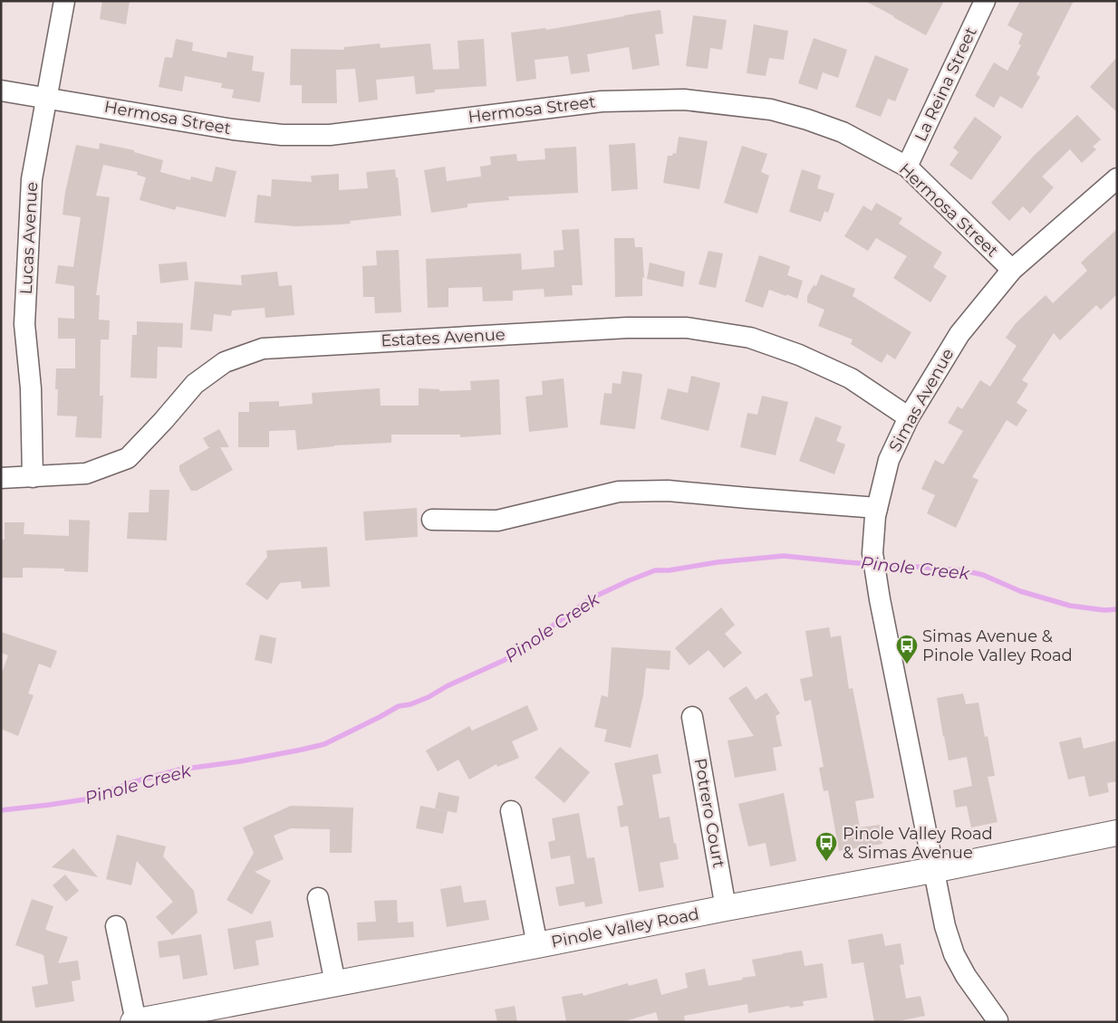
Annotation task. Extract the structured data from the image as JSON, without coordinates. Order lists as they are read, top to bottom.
{
  "streets": {
    "main road": ["Pinole Valley Road"],
    "street": [
      "La Reina Street",
      "Hermosa Street",
      "Lucas Avenue",
      "Estates Avenue",
      "Simas Avenue",
      "Potrero Court"
    ]
  },
  "crossings": [
    ["La Reina Street", "Hermosa Street"],
    ["Hermosa Street", "Lucas Avenue"],
    ["Hermosa Street", "Simas Avenue"],
    ["Lucas Avenue", "Estates Avenue"],
    ["Estates Avenue", "Simas Avenue"],
    ["Simas Avenue", "Pinole Valley Road"],
    ["Potrero Court", "Pinole Valley Road"]
  ],
  "water": ["Pinole Creek"],
  "places": {
    "bus stop": ["Simas Avenue & Pinole Valley Road", "Pinole Valley Road & Simas Avenue"]
  }
}
